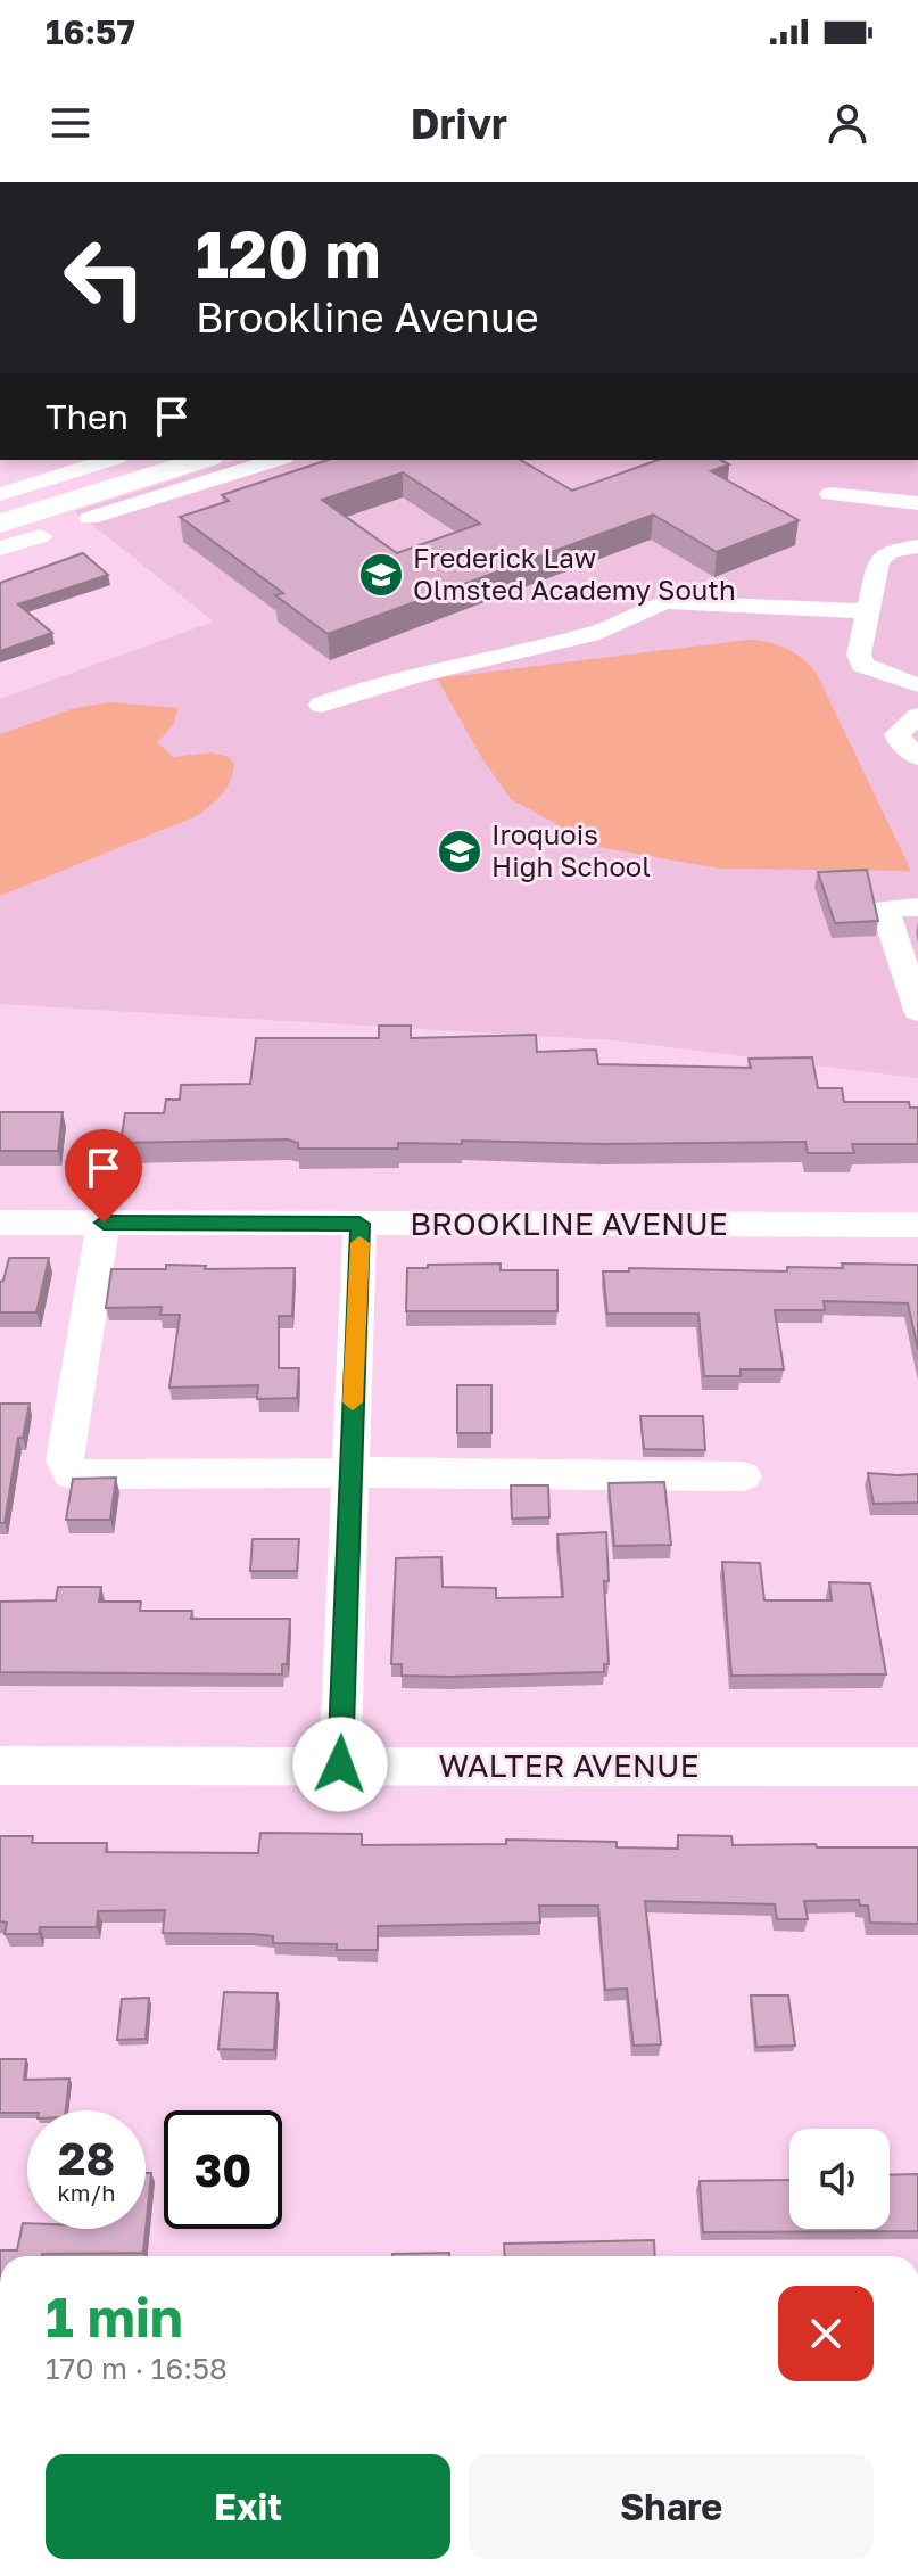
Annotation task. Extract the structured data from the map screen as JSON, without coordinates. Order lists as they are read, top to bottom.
{
  "streets": {
    "street": ["BROOKLINE AVENUE", "WALTER AVENUE"]
  },
  "places": {
    "school or university": ["Frederick Law Olmsted Academy South", "Iroquois High School"]
  },
  "page": {
    "status": "16:57",
    "header": "Drivr",
    "turn": ["120 m", "Brookline Avenue"],
    "then": "Then",
    "speed": "28 km/h",
    "limit": "30",
    "heading": ["1 min", "170 m · 16:58"],
    "buttons": ["Exit", "Share"]
  }
}
